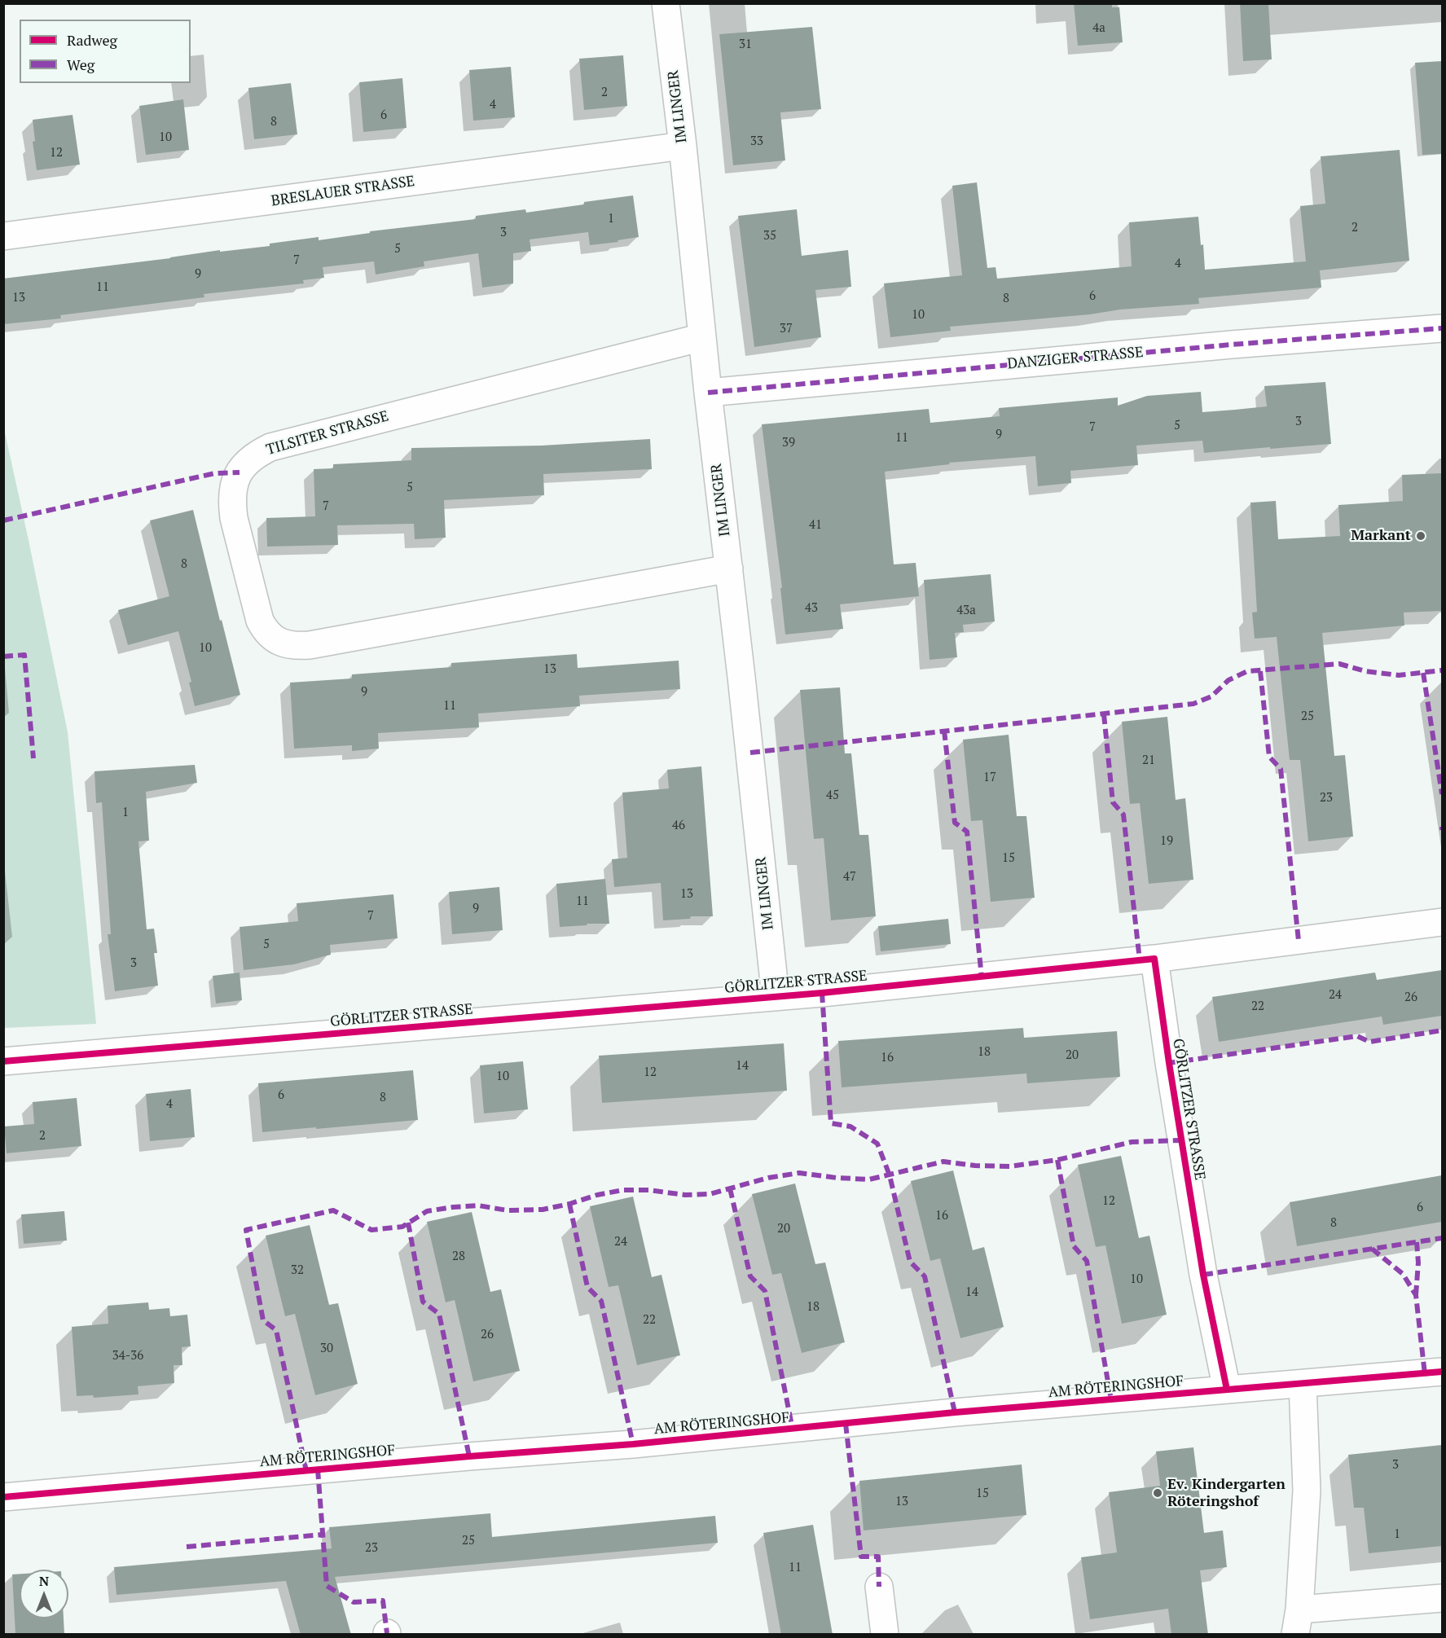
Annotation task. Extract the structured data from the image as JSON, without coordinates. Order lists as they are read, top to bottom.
{
  "streets": {
    "street": [
      "IM LINGER",
      "BRESLAUER STRASSE",
      "DANZIGER STRASSE",
      "TILSITER STRASSE",
      "GÖRLITZER STRASSE",
      "AM RÖTERINGSHOF"
    ]
  },
  "crossings": [
    ["IM LINGER", "BRESLAUER STRASSE"],
    ["IM LINGER", "DANZIGER STRASSE"],
    ["IM LINGER", "TILSITER STRASSE"],
    ["IM LINGER", "GÖRLITZER STRASSE"],
    ["GÖRLITZER STRASSE", "AM RÖTERINGSHOF"]
  ],
  "places": ["Markant", "Ev. Kindergarten Röteringshof"],
  "house_numbers": [
    "4a",
    "31",
    "2",
    "4",
    "6",
    "8",
    "10",
    "33",
    "12",
    "1",
    "2",
    "3",
    "35",
    "5",
    "7",
    "4",
    "9",
    "11",
    "6",
    "13",
    "8",
    "10",
    "37",
    "3",
    "5",
    "7",
    "9",
    "11",
    "39",
    "5",
    "7",
    "41",
    "8",
    "43",
    "43a",
    "10",
    "13",
    "9",
    "11",
    "25",
    "21",
    "17",
    "45",
    "23",
    "1",
    "46",
    "19",
    "15",
    "47",
    "13",
    "11",
    "9",
    "7",
    "5",
    "3",
    "24",
    "26",
    "22",
    "18",
    "20",
    "16",
    "14",
    "12",
    "10",
    "6",
    "8",
    "4",
    "2",
    "12",
    "6",
    "16",
    "8",
    "20",
    "24",
    "28",
    "32",
    "10",
    "14",
    "18",
    "22",
    "26",
    "30",
    "34-36",
    "3",
    "15",
    "13",
    "1",
    "25",
    "23",
    "11"
  ],
  "legend": ["Radweg", "Weg"],
  "north": "top"
}
